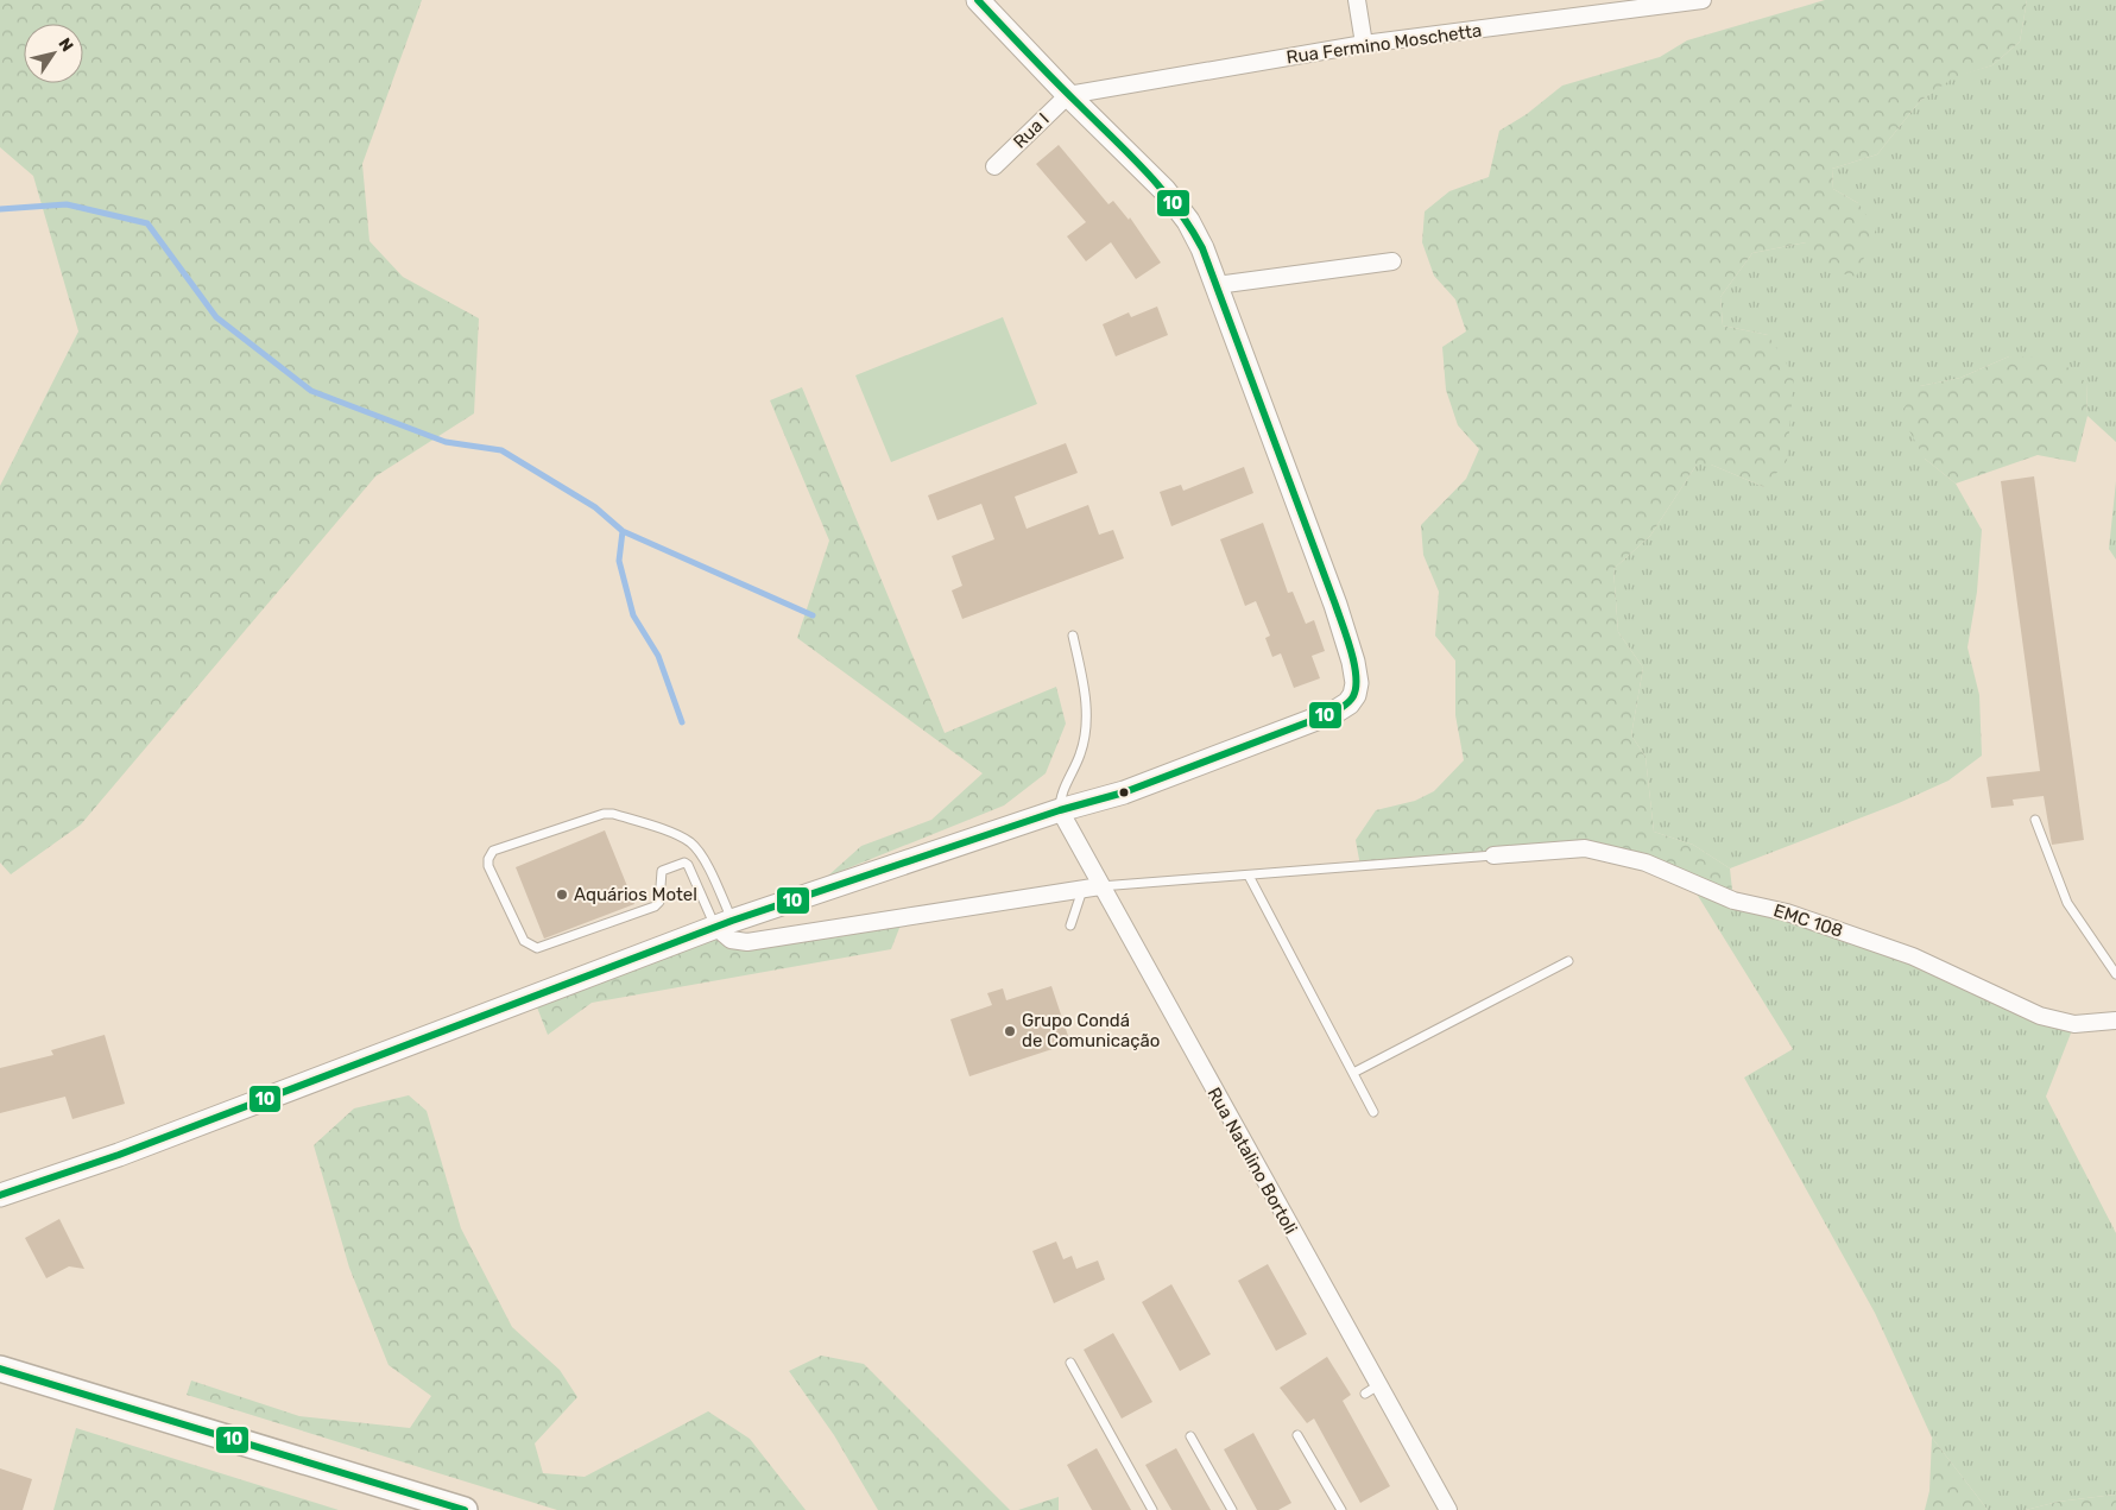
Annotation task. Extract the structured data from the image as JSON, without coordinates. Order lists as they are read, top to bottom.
{
  "streets": {
    "street": [
      "Rua Fermino Moschetta",
      "Rua I",
      "EMC 108",
      "Rua Natalino Bortoli"
    ]
  },
  "crossings": [
    ["Rua Fermino Moschetta", "Rua I"]
  ],
  "places": ["Aquários Motel", "Grupo Condá de Comunicação"],
  "lines": ["transit line 10"],
  "north": "top right"
}
